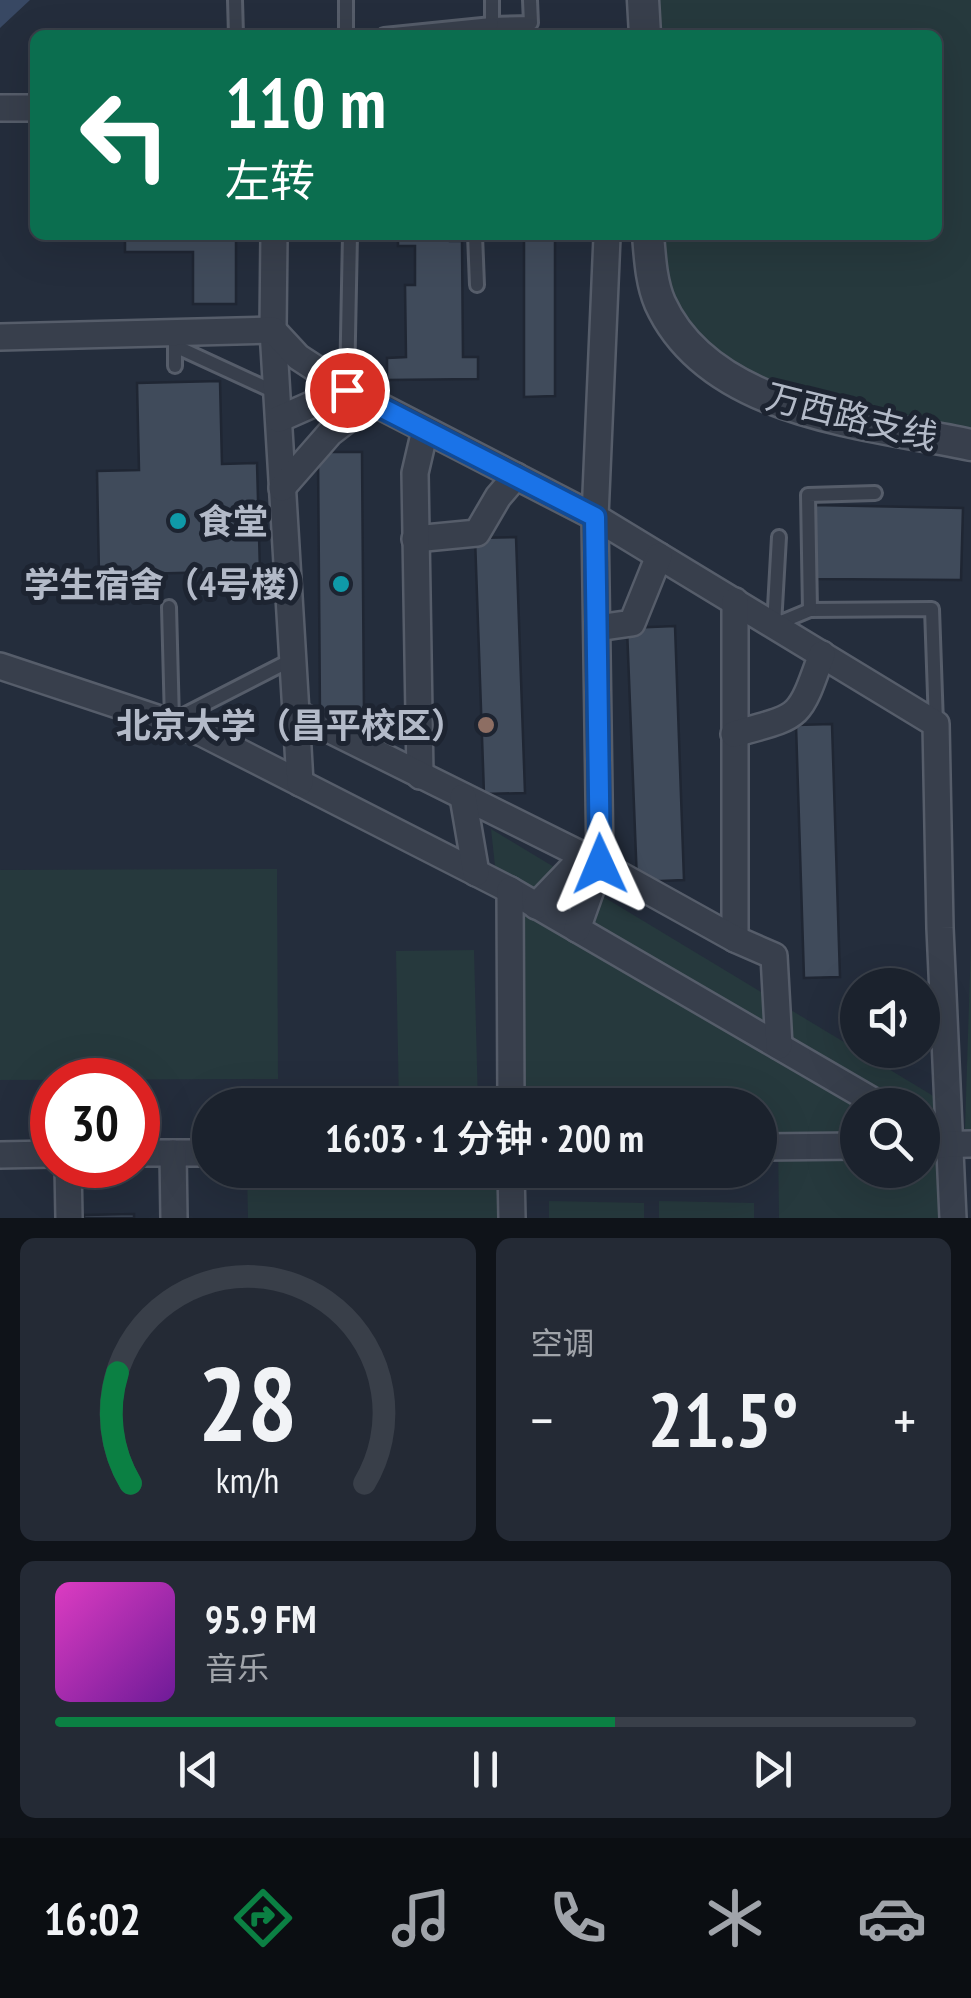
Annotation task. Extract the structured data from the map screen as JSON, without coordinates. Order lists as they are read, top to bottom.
{
  "streets": {
    "street": ["万西路支线"]
  },
  "places": ["食堂", "学生宿舍（4号楼）", "北京大学（昌平校区）"],
  "page": {
    "turn": ["110 m", "左转"],
    "limit": "30",
    "trip": "16:03 · 1 分钟 · 200 m",
    "tile": "空调",
    "heat": ["−", "21.5°", "+"],
    "song": ["95.9 FM", "音乐"],
    "tabs": "16:02",
    "gauge": ["28", "km/h"]
  }
}
